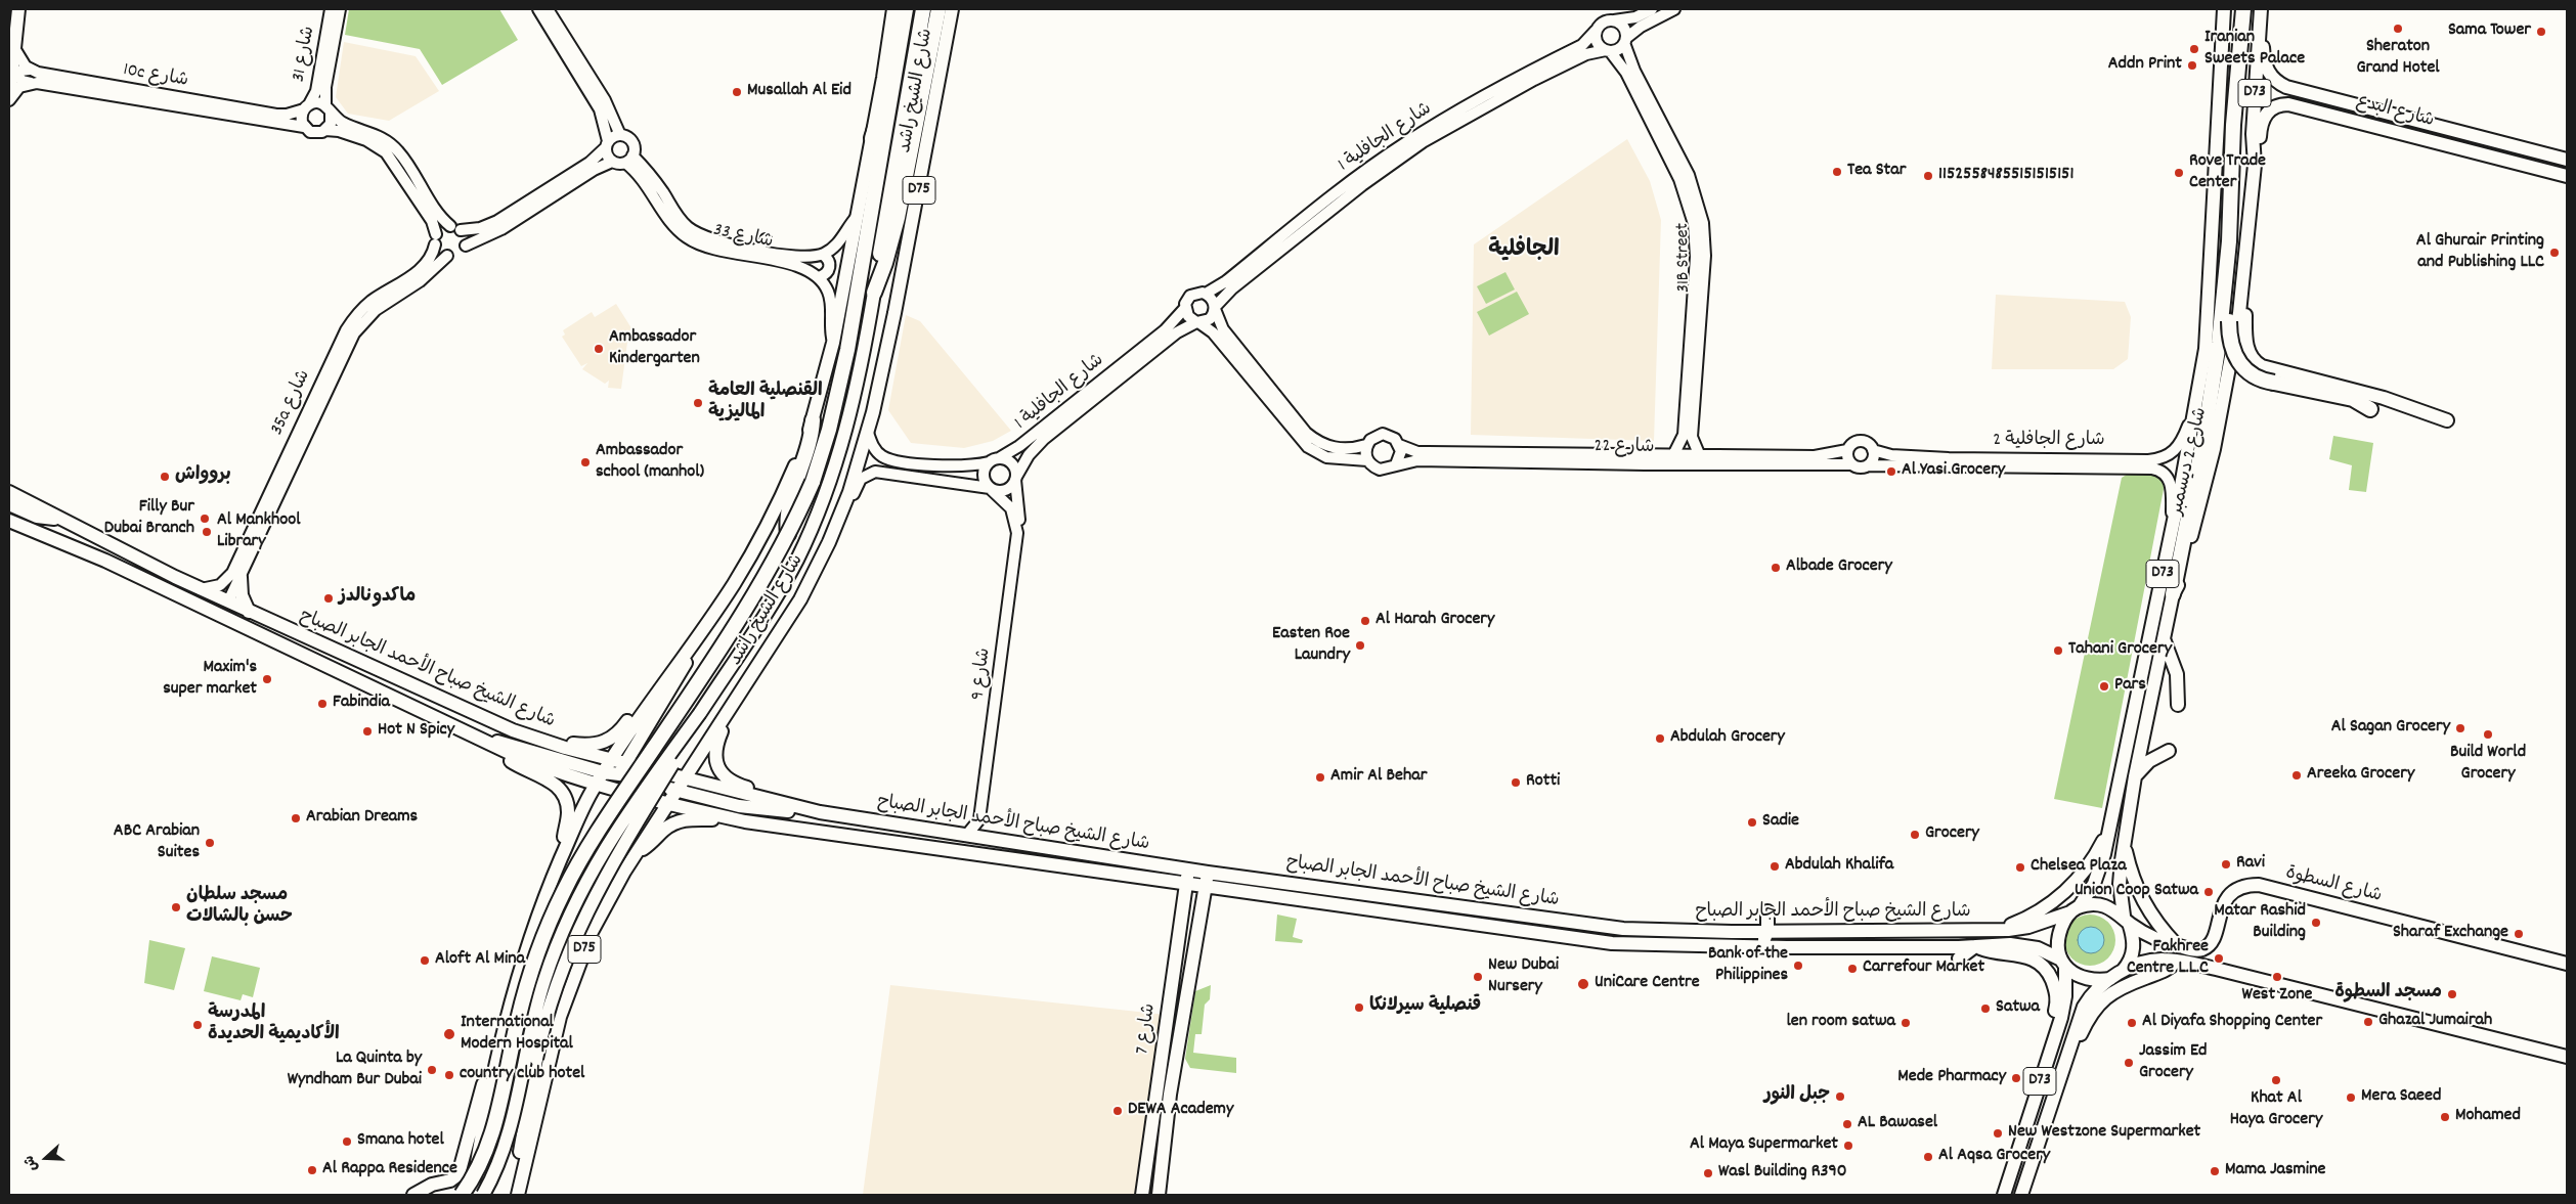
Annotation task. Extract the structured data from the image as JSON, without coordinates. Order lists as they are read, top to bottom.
{
  "streets": {
    "highway": ["شارع الشيخ راشد", "D75"],
    "main road": [
      "D73",
      "شارع البدع",
      "شارع 2 ديسمبر",
      "شارع الشيخ صباح الأحمد الجابر الصباح",
      "شارع السطوة",
      "شارع 7"
    ],
    "street": [
      "شارع 31",
      "10c شارع",
      "شارع الجافلية 1",
      "شارع 33",
      "31B Street",
      "35a شارع",
      "شارع الجافلية 2",
      "شارع 22",
      "شارع 9"
    ]
  },
  "crossings": [
    ["شارع 31", "10c شارع"],
    ["شارع الشيخ راشد", "شارع الجافلية 1"],
    ["شارع الشيخ راشد", "شارع الشيخ صباح الأحمد الجابر الصباح"],
    ["D73", "شارع 2 ديسمبر"],
    ["D73", "شارع الشيخ صباح الأحمد الجابر الصباح"],
    ["شارع الجافلية 1", "31B Street"],
    ["شارع الجافلية 1", "شارع 9"],
    ["31B Street", "شارع 22"],
    ["35a شارع", "شارع الشيخ صباح الأحمد الجابر الصباح"],
    ["شارع الجافلية 2", "شارع 22"],
    ["شارع الجافلية 2", "شارع 2 ديسمبر"],
    ["شارع 2 ديسمبر", "شارع الشيخ صباح الأحمد الجابر الصباح"],
    ["شارع الشيخ صباح الأحمد الجابر الصباح", "شارع 7"]
  ],
  "districts": ["الجافلية"],
  "places": [
    "Sheraton Grand Hotel",
    "Sama Tower",
    "Iranian Sweets Palace",
    "Addn Print",
    "Musallah Al Eid",
    "Tea Star",
    "Rove Trade Center",
    "11525584855151515151",
    "Al Ghurair Printing and Publishing LLC",
    "Ambassador Kindergarten",
    "القنصلية العامة الماليزية",
    "Ambassador school (manhol)",
    "Al Yasi Grocery",
    "بروواش",
    "Filly Bur Dubai Branch",
    "Al Mankhool Library",
    "Albade Grocery",
    "ماكدونالدز",
    "Al Harah Grocery",
    "Easten Roe Laundry",
    "Tahani Grocery",
    "Maxim's super market",
    "Pars",
    "Fabindia",
    "Al Sagan Grocery",
    "Hot N Spicy",
    "Build World Grocery",
    "Abdulah Grocery",
    "Areeka Grocery",
    "Amir Al Behar",
    "Rotti",
    "Arabian Dreams",
    "Sadie",
    "Grocery",
    "ABC Arabian Suites",
    "Ravi",
    "Abdulah Khalifa",
    "Chelsea Plaza",
    "Union Coop Satwa",
    "مسجد سلطان حسن بالشالات",
    "Matar Rashid Building",
    "Sharaf Exchange",
    "Fakhree Centre L.L.C",
    "Aloft Al Mina",
    "Bank of the Philippines",
    "Carrefour Market",
    "New Dubai Nursery",
    "West Zone",
    "UniCare Centre",
    "مسجد السطوة",
    "قنصلية سيرلانكا",
    "Satwa",
    "Ghazal Jumairah",
    "len room satwa",
    "Al Diyafa Shopping Center",
    "المدرسة الأكاديمية الحديدة",
    "International Modern Hospital",
    "Jassim Ed Grocery",
    "La Quinta by Wyndham Bur Dubai",
    "country club hotel",
    "Mede Pharmacy",
    "Khat Al Haya Grocery",
    "جبل النور",
    "Mera Saeed",
    "DEWA Academy",
    "Mohamed",
    "AL Bawasel",
    "New Westzone Supermarket",
    "Smana hotel",
    "Al Maya Supermarket",
    "Al Aqsa Grocery",
    "Al Rappa Residence",
    "Mama Jasmine",
    "Wasl Building R390"
  ],
  "north": "left"
}
